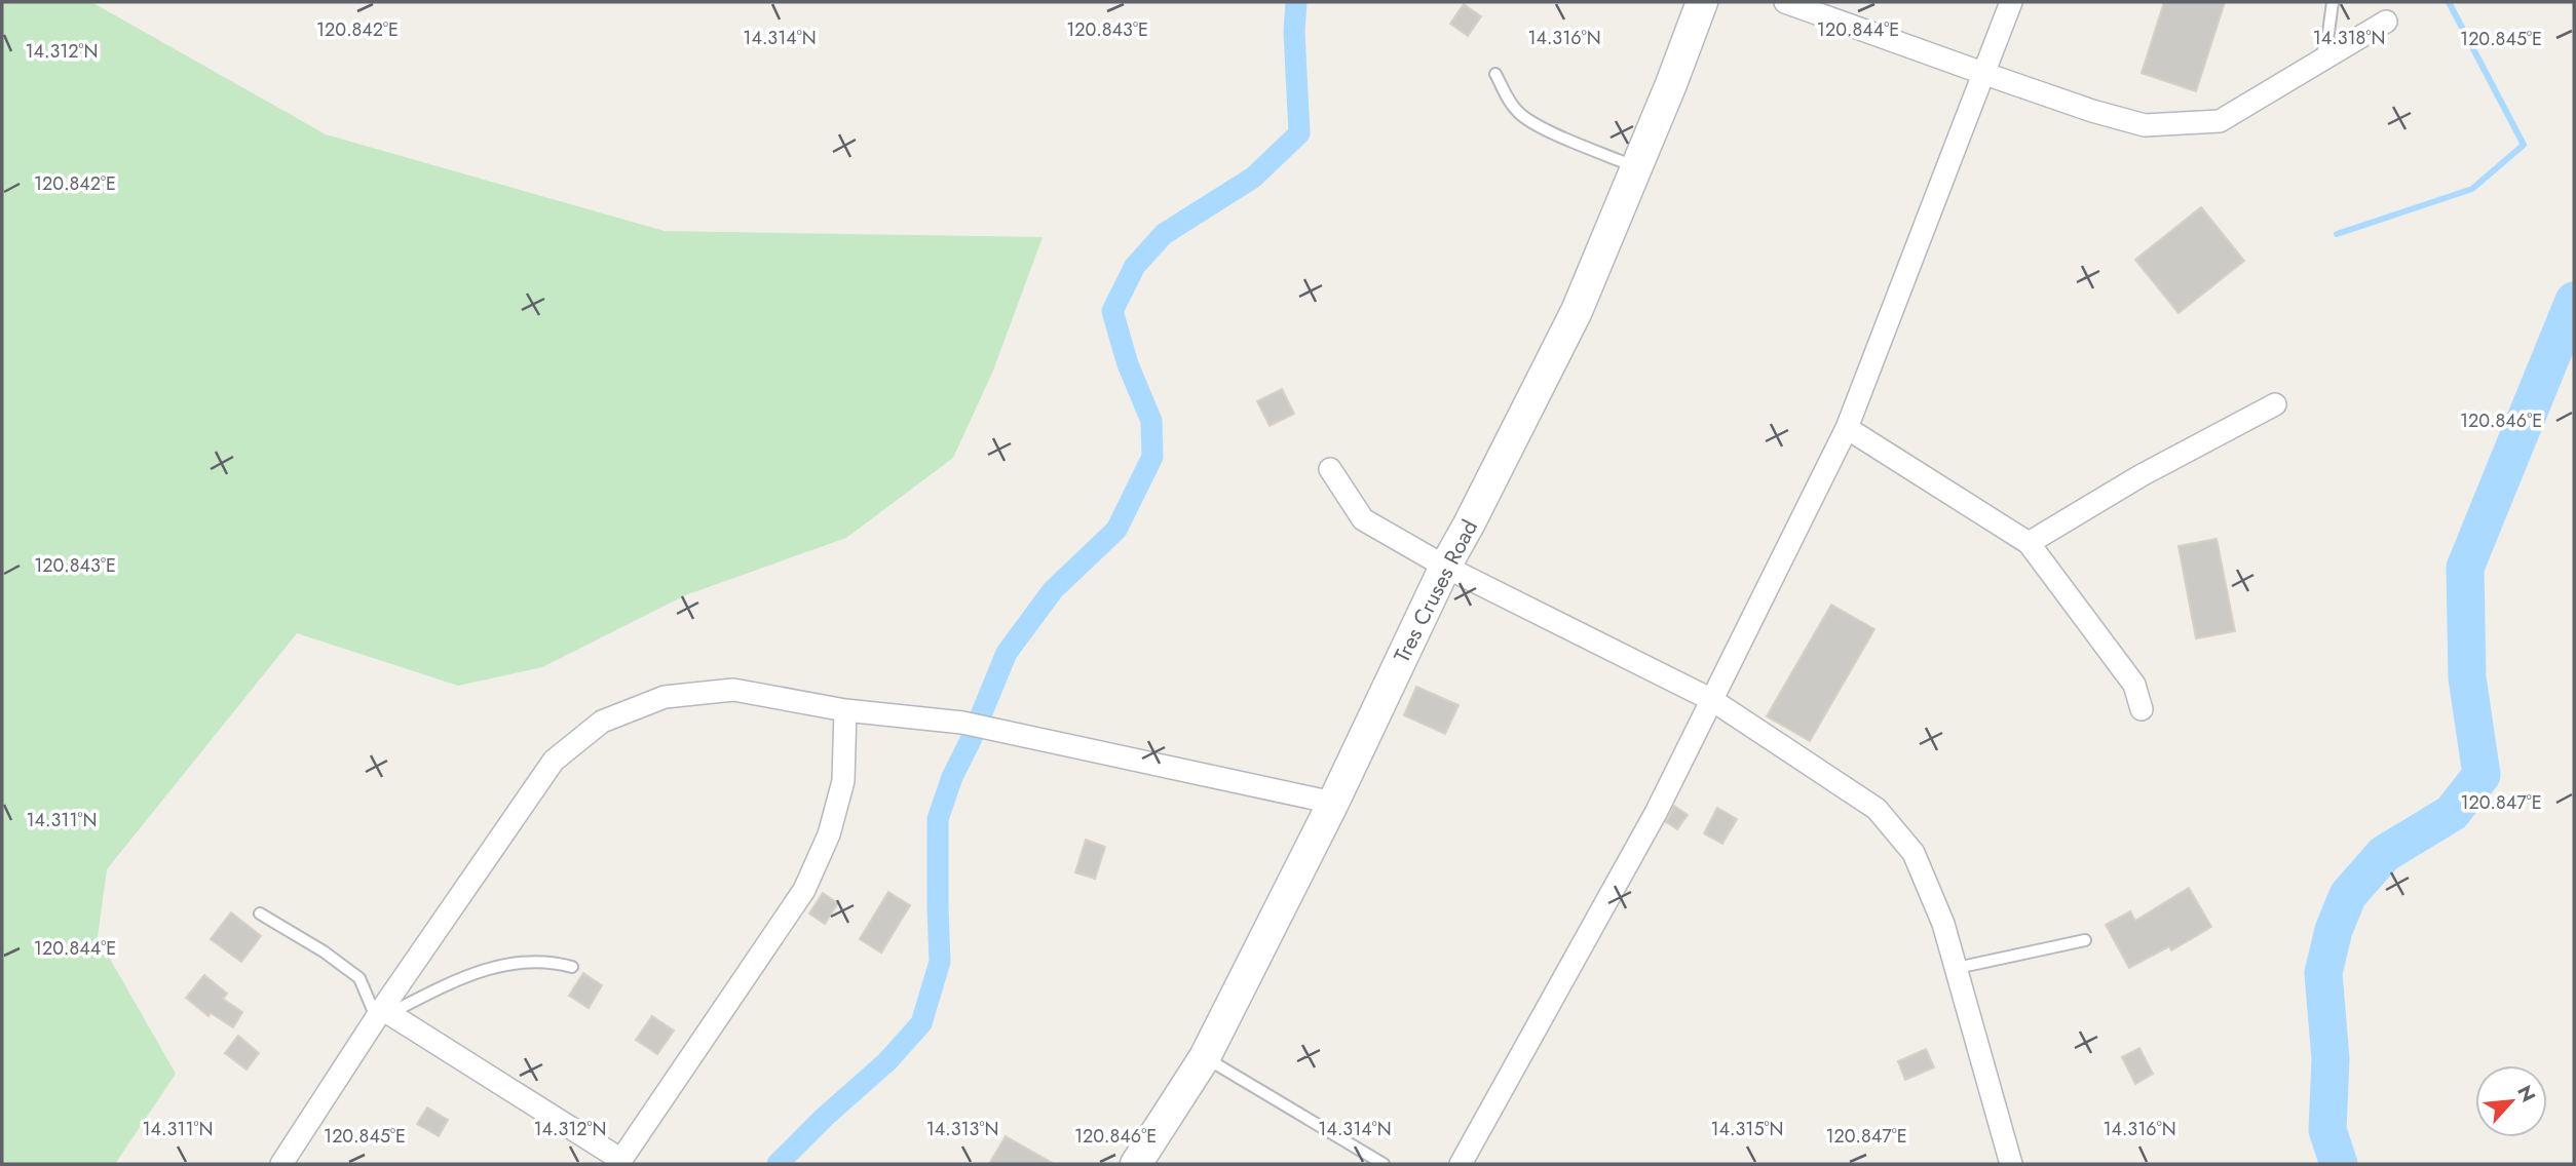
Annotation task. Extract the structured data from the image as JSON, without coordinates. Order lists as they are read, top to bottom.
{
  "streets": {
    "main road": ["Tres Cruses Road"]
  },
  "north": "top right",
  "coordinates": [
    "120.842°E",
    "120.843°E",
    "120.844°E",
    "14.314°N",
    "14.316°N",
    "14.318°N",
    "120.845°E",
    "14.312°N",
    "120.846°E",
    "120.847°E",
    "14.311°N",
    "14.313°N",
    "14.315°N"
  ]
}
